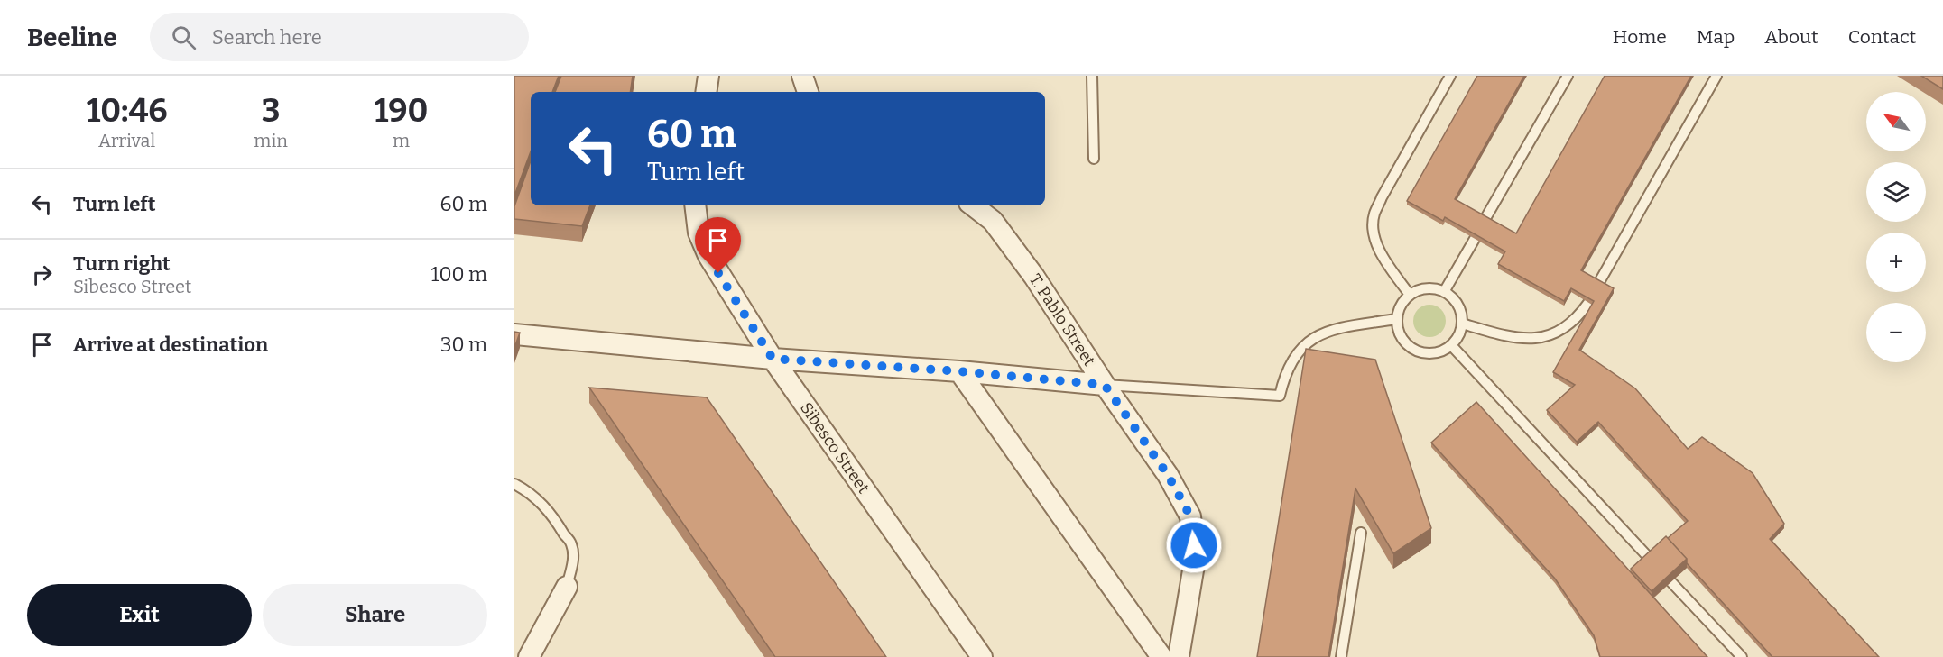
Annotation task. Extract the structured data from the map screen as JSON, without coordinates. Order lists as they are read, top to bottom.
{
  "streets": {
    "street": ["T. Pablo Street", "Sibesco Street"]
  },
  "north": "top left",
  "page": {
    "header": "Beeline",
    "search": "Search here",
    "nav": [
      "Home",
      "Map",
      "About",
      "Contact"
    ],
    "eta": [
      "10:46",
      "Arrival",
      "3",
      "min",
      "190",
      "m"
    ],
    "map_buttons": ["+", "−"],
    "turn": ["60 m", "Turn left"],
    "list": [
      {
        "name": "Turn left",
        "value": "60 m"
      },
      {
        "name": "Turn right",
        "note": "Sibesco Street",
        "value": "100 m"
      },
      {
        "name": "Arrive at destination",
        "value": "30 m"
      }
    ],
    "buttons": ["Exit", "Share"]
  }
}
